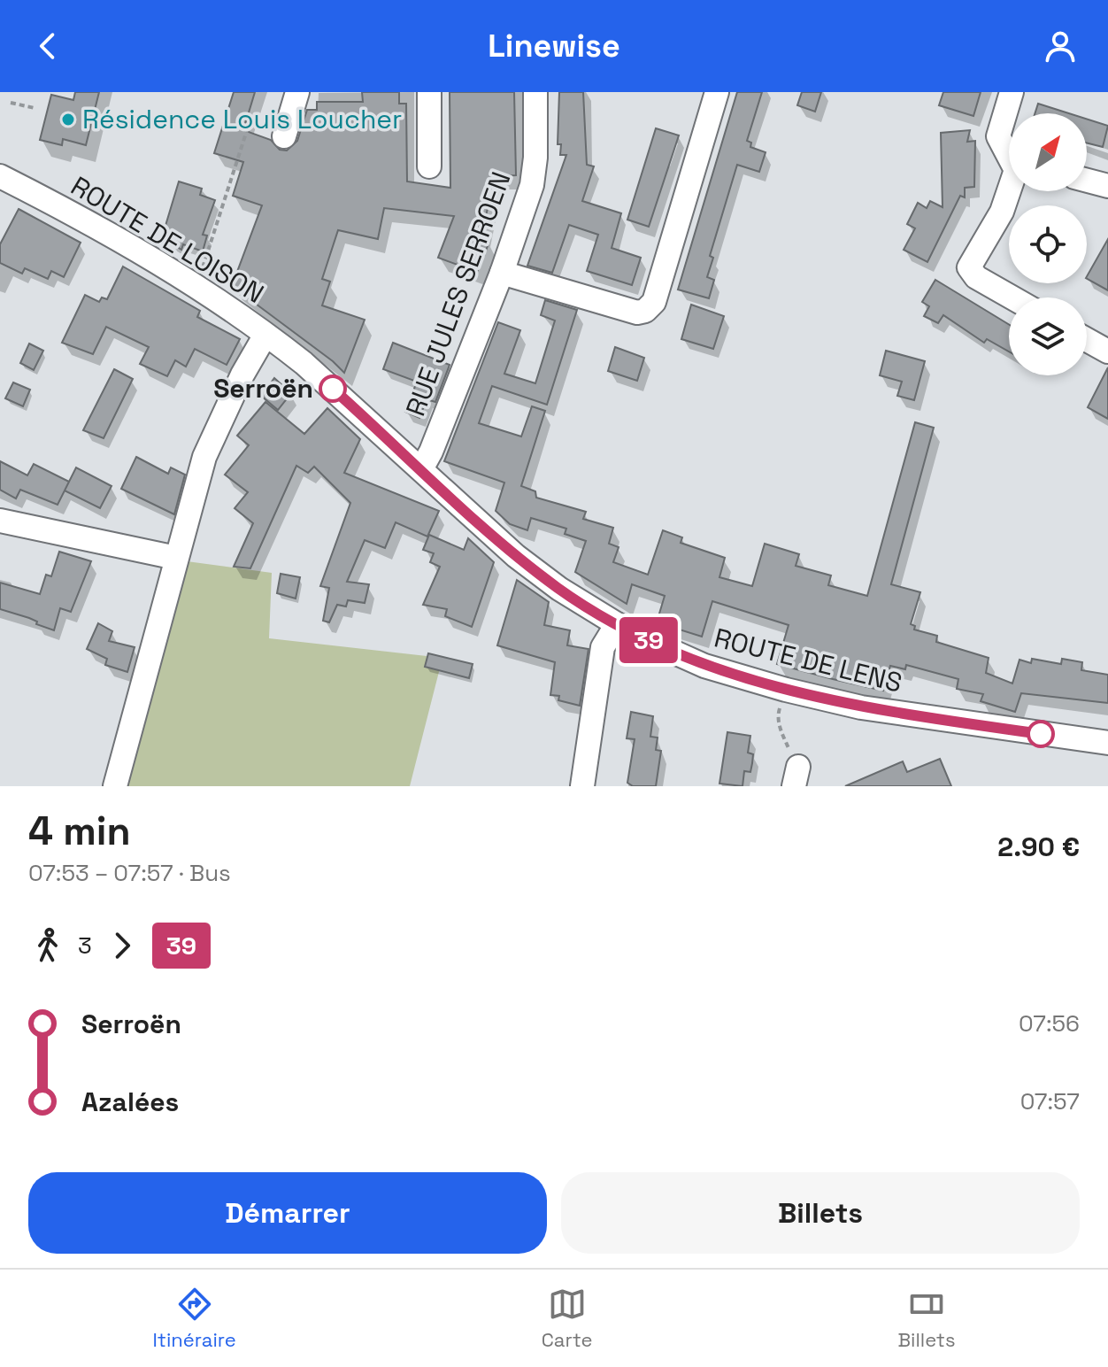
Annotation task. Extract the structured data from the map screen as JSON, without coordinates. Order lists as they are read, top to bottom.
{
  "streets": {
    "street": ["ROUTE DE LOISON", "RUE JULES SERROEN", "ROUTE DE LENS"]
  },
  "crossings": [
    ["ROUTE DE LOISON", "ROUTE DE LENS"],
    ["RUE JULES SERROEN", "ROUTE DE LENS"]
  ],
  "places": ["Résidence Louis Loucher", "Serroën"],
  "lines": ["bus line 39"],
  "north": "top right",
  "page": {
    "header": "Linewise",
    "on_map": "39",
    "heading": ["4 min", "07:53 – 07:57 · Bus", "2.90 €"],
    "legs": ["3", "39"],
    "list": [
      {
        "name": "Serroën",
        "value": "07:56"
      },
      {
        "name": "Azalées",
        "value": "07:57"
      }
    ],
    "buttons": ["Démarrer", "Billets"],
    "tabs": ["Itinéraire", "Carte", "Billets"]
  }
}
